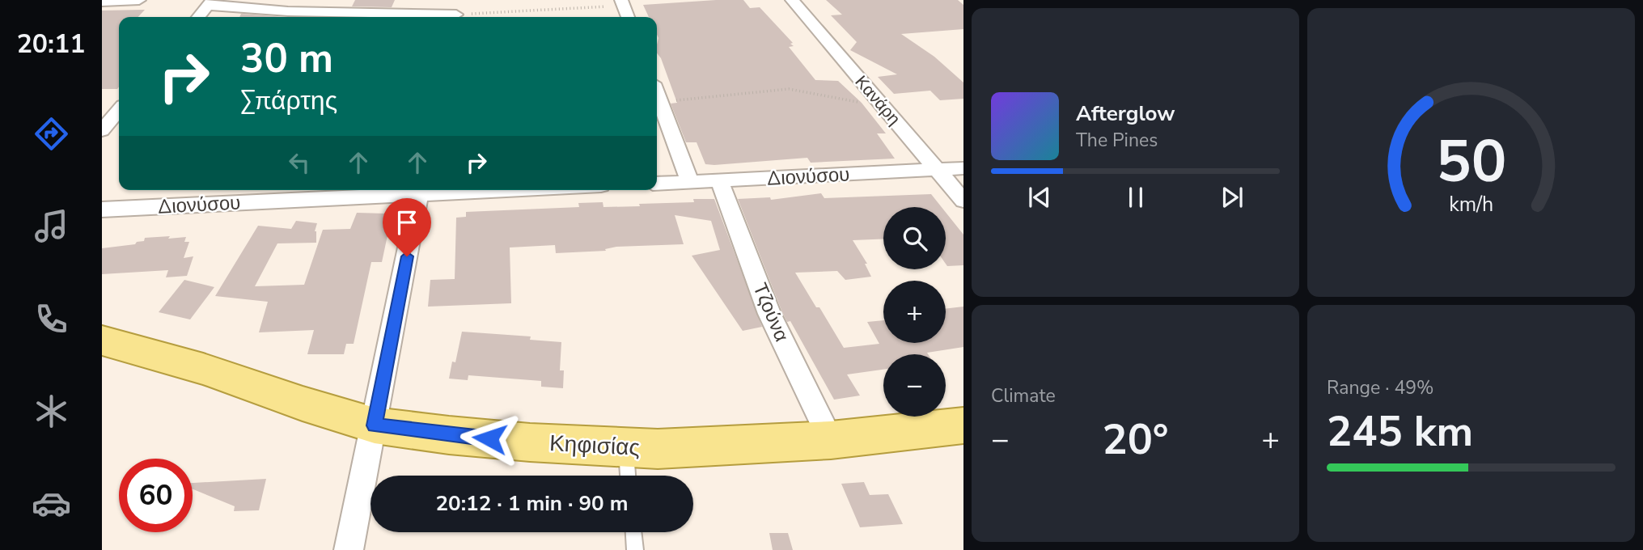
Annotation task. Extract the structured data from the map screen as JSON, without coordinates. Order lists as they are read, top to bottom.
{
  "streets": {
    "main road": ["Κηφισίας"],
    "street": ["Κανάρη", "Διονύσου", "Τζούνα"]
  },
  "crossings": [
    ["Κανάρη", "Διονύσου"],
    ["Διονύσου", "Τζούνα"],
    ["Τζούνα", "Κηφισίας"]
  ],
  "page": {
    "tabs": "20:11",
    "turn": ["30 m", "Σπάρτης"],
    "song": ["Afterglow", "The Pines"],
    "map_buttons": ["+", "−"],
    "tile": [
      "Climate",
      ["Range · 49%", "245 km"]
    ],
    "heat": ["−", "20°", "+"],
    "limit": "60",
    "trip": "20:12 · 1 min · 90 m",
    "gauge": ["50", "km/h"]
  }
}
